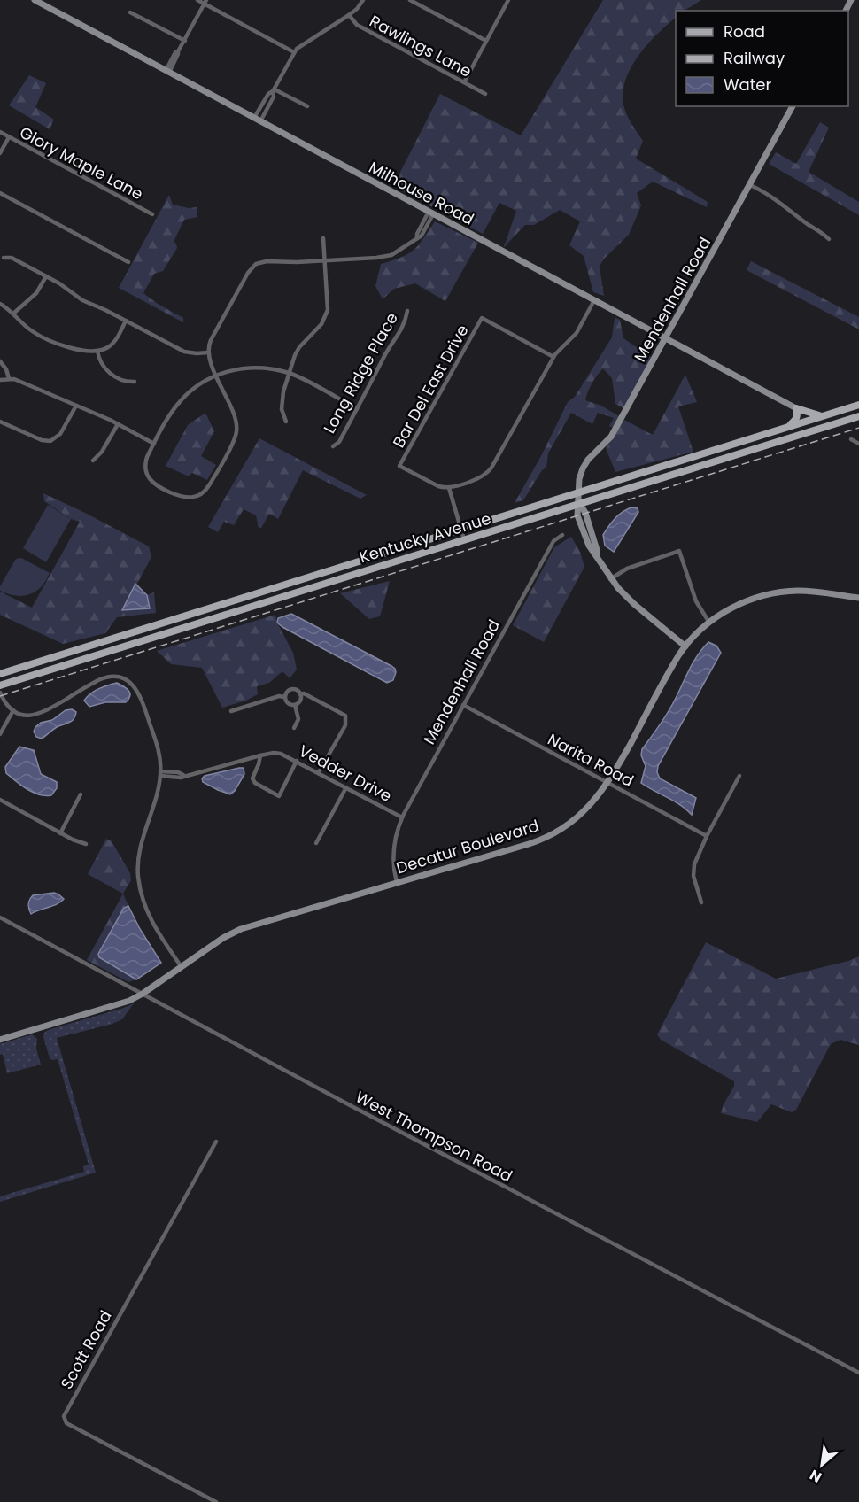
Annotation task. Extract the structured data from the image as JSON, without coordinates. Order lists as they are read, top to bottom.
{
  "streets": {
    "main road": ["Kentucky Avenue"],
    "street": [
      "Rawlings Lane",
      "Glory Maple Lane",
      "Milhouse Road",
      "Mendenhall Road",
      "Long Ridge Place",
      "Bar Del East Drive",
      "Narita Road",
      "Vedder Drive",
      "Decatur Boulevard",
      "West Thompson Road",
      "Scott Road"
    ]
  },
  "crossings": [
    ["Milhouse Road", "Mendenhall Road"],
    ["Mendenhall Road", "Kentucky Avenue"],
    ["Mendenhall Road", "Narita Road"],
    ["Mendenhall Road", "Vedder Drive"],
    ["Mendenhall Road", "Decatur Boulevard"],
    ["Narita Road", "Decatur Boulevard"],
    ["Decatur Boulevard", "West Thompson Road"]
  ],
  "legend": ["Road", "Railway", "Water"],
  "north": "bottom left"
}
